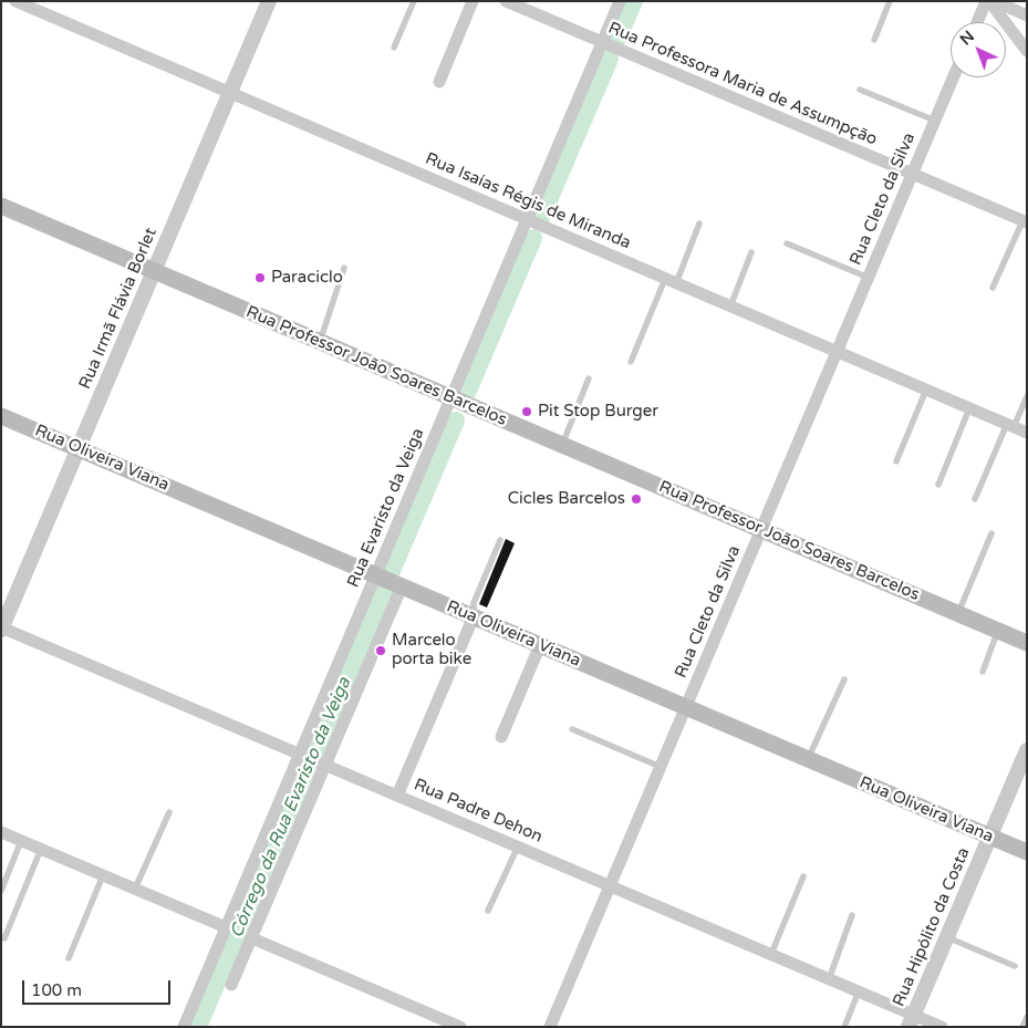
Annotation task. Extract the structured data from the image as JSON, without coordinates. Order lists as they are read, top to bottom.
{
  "streets": {
    "main road": ["Rua Professor João Soares Barcelos", "Rua Oliveira Viana"],
    "street": [
      "Rua Professora Maria de Assumpção",
      "Rua Cleto da Silva",
      "Rua Isaías Régis de Miranda",
      "Rua Irmã Flávia Borlet",
      "Rua Evaristo da Veiga",
      "Rua Padre Dehon",
      "Rua Hipólito da Costa"
    ]
  },
  "crossings": [
    ["Rua Professora Maria de Assumpção", "Rua Cleto da Silva"],
    ["Rua Professora Maria de Assumpção", "Rua Evaristo da Veiga"],
    ["Rua Cleto da Silva", "Rua Isaías Régis de Miranda"],
    ["Rua Cleto da Silva", "Rua Professor João Soares Barcelos"],
    ["Rua Cleto da Silva", "Rua Oliveira Viana"],
    ["Rua Cleto da Silva", "Rua Padre Dehon"],
    ["Rua Isaías Régis de Miranda", "Rua Irmã Flávia Borlet"],
    ["Rua Isaías Régis de Miranda", "Rua Evaristo da Veiga"],
    ["Rua Irmã Flávia Borlet", "Rua Professor João Soares Barcelos"],
    ["Rua Irmã Flávia Borlet", "Rua Oliveira Viana"],
    ["Rua Irmã Flávia Borlet", "Rua Padre Dehon"],
    ["Rua Professor João Soares Barcelos", "Rua Evaristo da Veiga"],
    ["Rua Oliveira Viana", "Rua Evaristo da Veiga"],
    ["Rua Oliveira Viana", "Rua Hipólito da Costa"],
    ["Rua Evaristo da Veiga", "Rua Padre Dehon"],
    ["Rua Padre Dehon", "Rua Hipólito da Costa"]
  ],
  "water": ["Córrego da Rua Evaristo da Veiga"],
  "places": [
    "Paraciclo",
    "Pit Stop Burger",
    "Cicles Barcelos",
    "Marcelo porta bike"
  ],
  "scale_bar": "100 m",
  "north": "top left"
}
